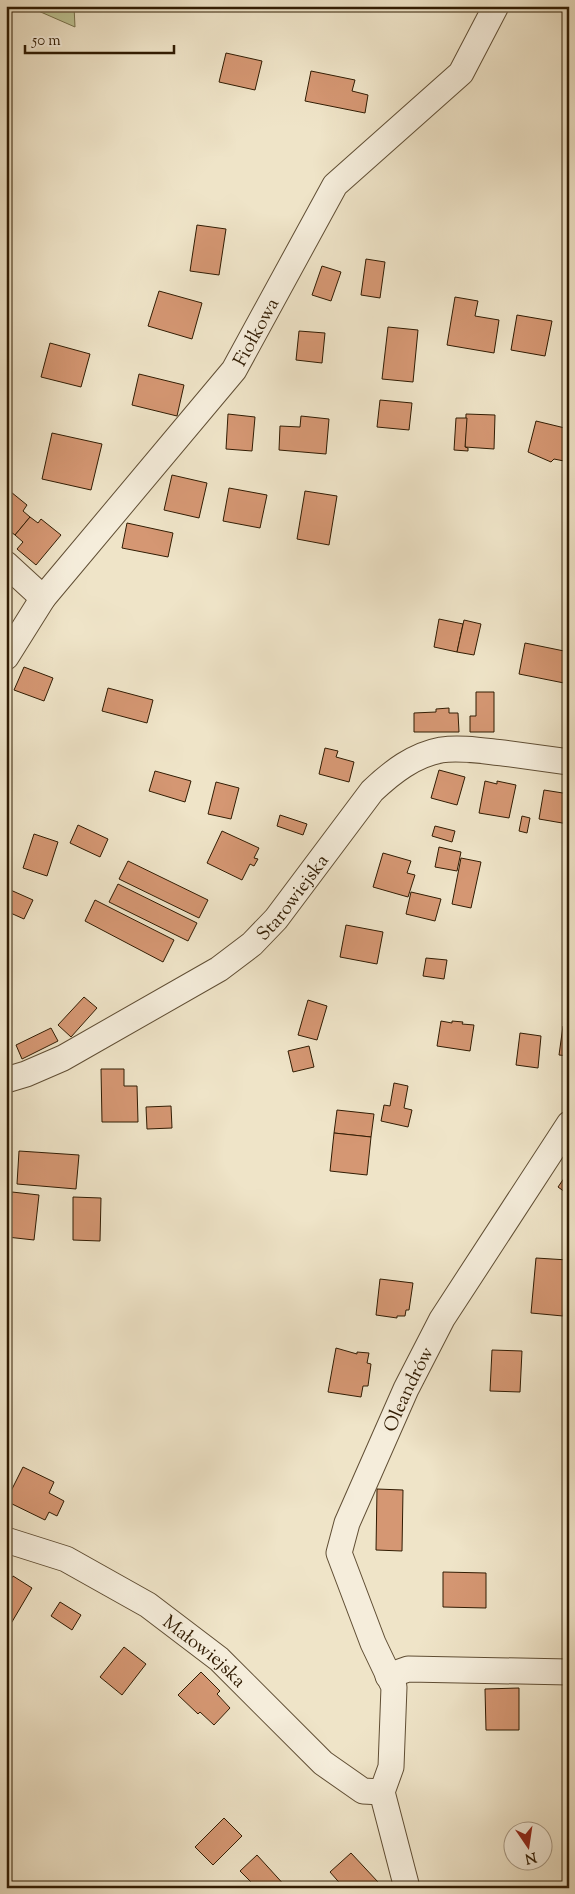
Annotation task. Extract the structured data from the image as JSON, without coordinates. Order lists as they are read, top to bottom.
{
  "streets": {
    "street": [
      "Fiołkowa",
      "Starowiejska",
      "Oleandrów",
      "Małowiejska"
    ]
  },
  "crossings": [
    ["Oleandrów", "Małowiejska"]
  ],
  "scale_bar": "50 m",
  "north": "bottom"
}
